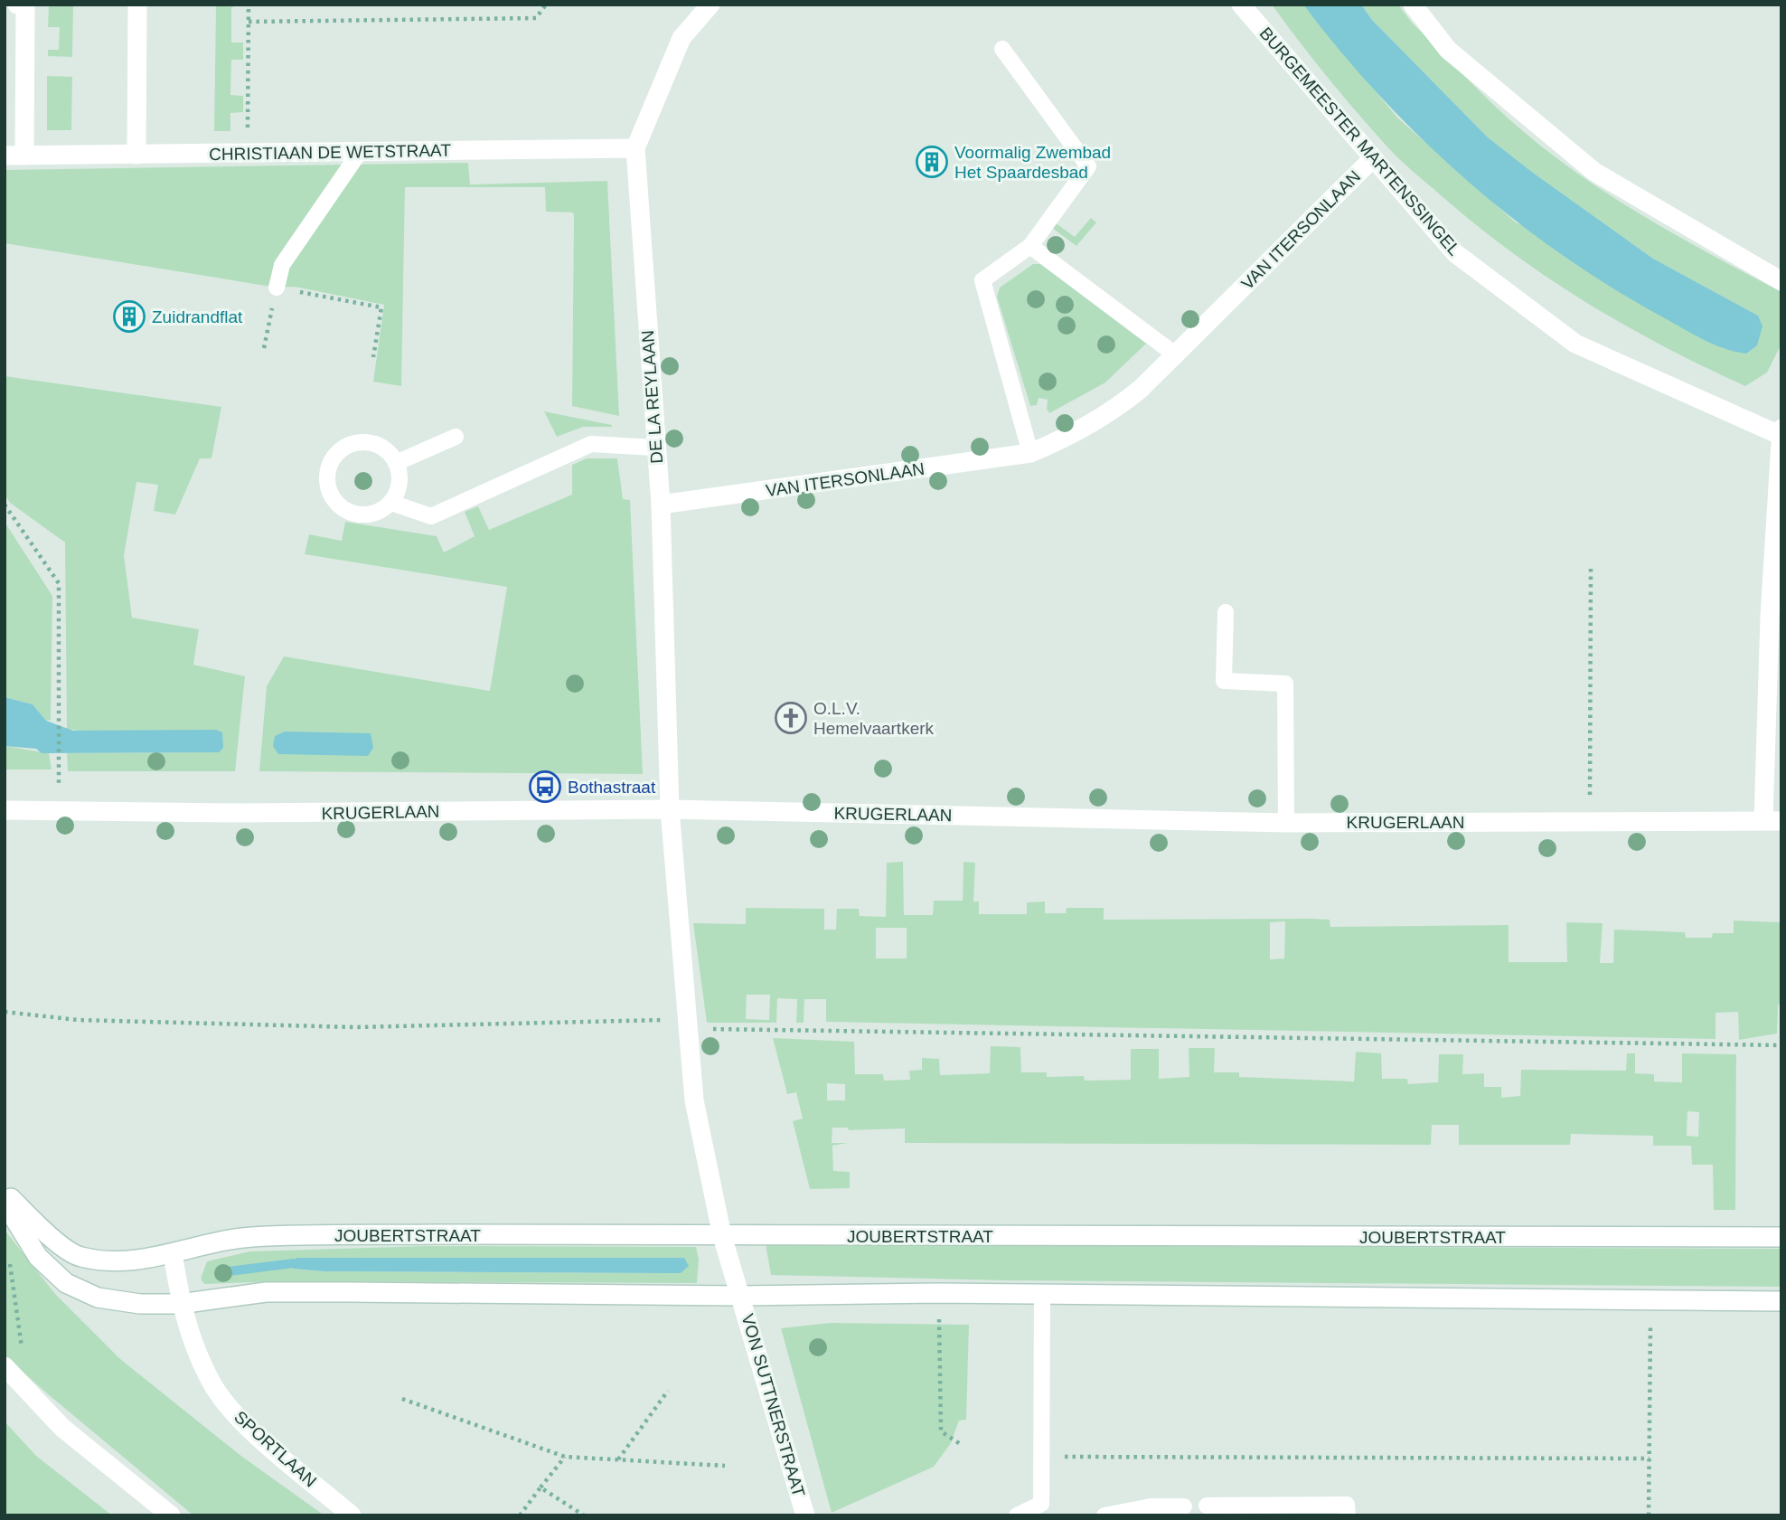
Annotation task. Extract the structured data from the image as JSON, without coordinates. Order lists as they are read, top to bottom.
{
  "streets": {
    "street": [
      "BURGEMEESTER MARTENSSINGEL",
      "CHRISTIAAN DE WETSTRAAT",
      "VAN ITERSONLAAN",
      "DE LA REYLAAN",
      "KRUGERLAAN",
      "JOUBERTSTRAAT",
      "VON SUTTNERSTRAAT",
      "SPORTLAAN"
    ]
  },
  "crossings": [
    ["BURGEMEESTER MARTENSSINGEL", "VAN ITERSONLAAN"],
    ["CHRISTIAAN DE WETSTRAAT", "DE LA REYLAAN"],
    ["VAN ITERSONLAAN", "DE LA REYLAAN"],
    ["DE LA REYLAAN", "KRUGERLAAN"],
    ["JOUBERTSTRAAT", "SPORTLAAN"]
  ],
  "places": {
    "building": ["Voormalig Zwembad Het Spaardesbad", "Zuidrandflat"],
    "church": ["O.L.V. Hemelvaartkerk"],
    "bus stop": ["Bothastraat"]
  }
}
